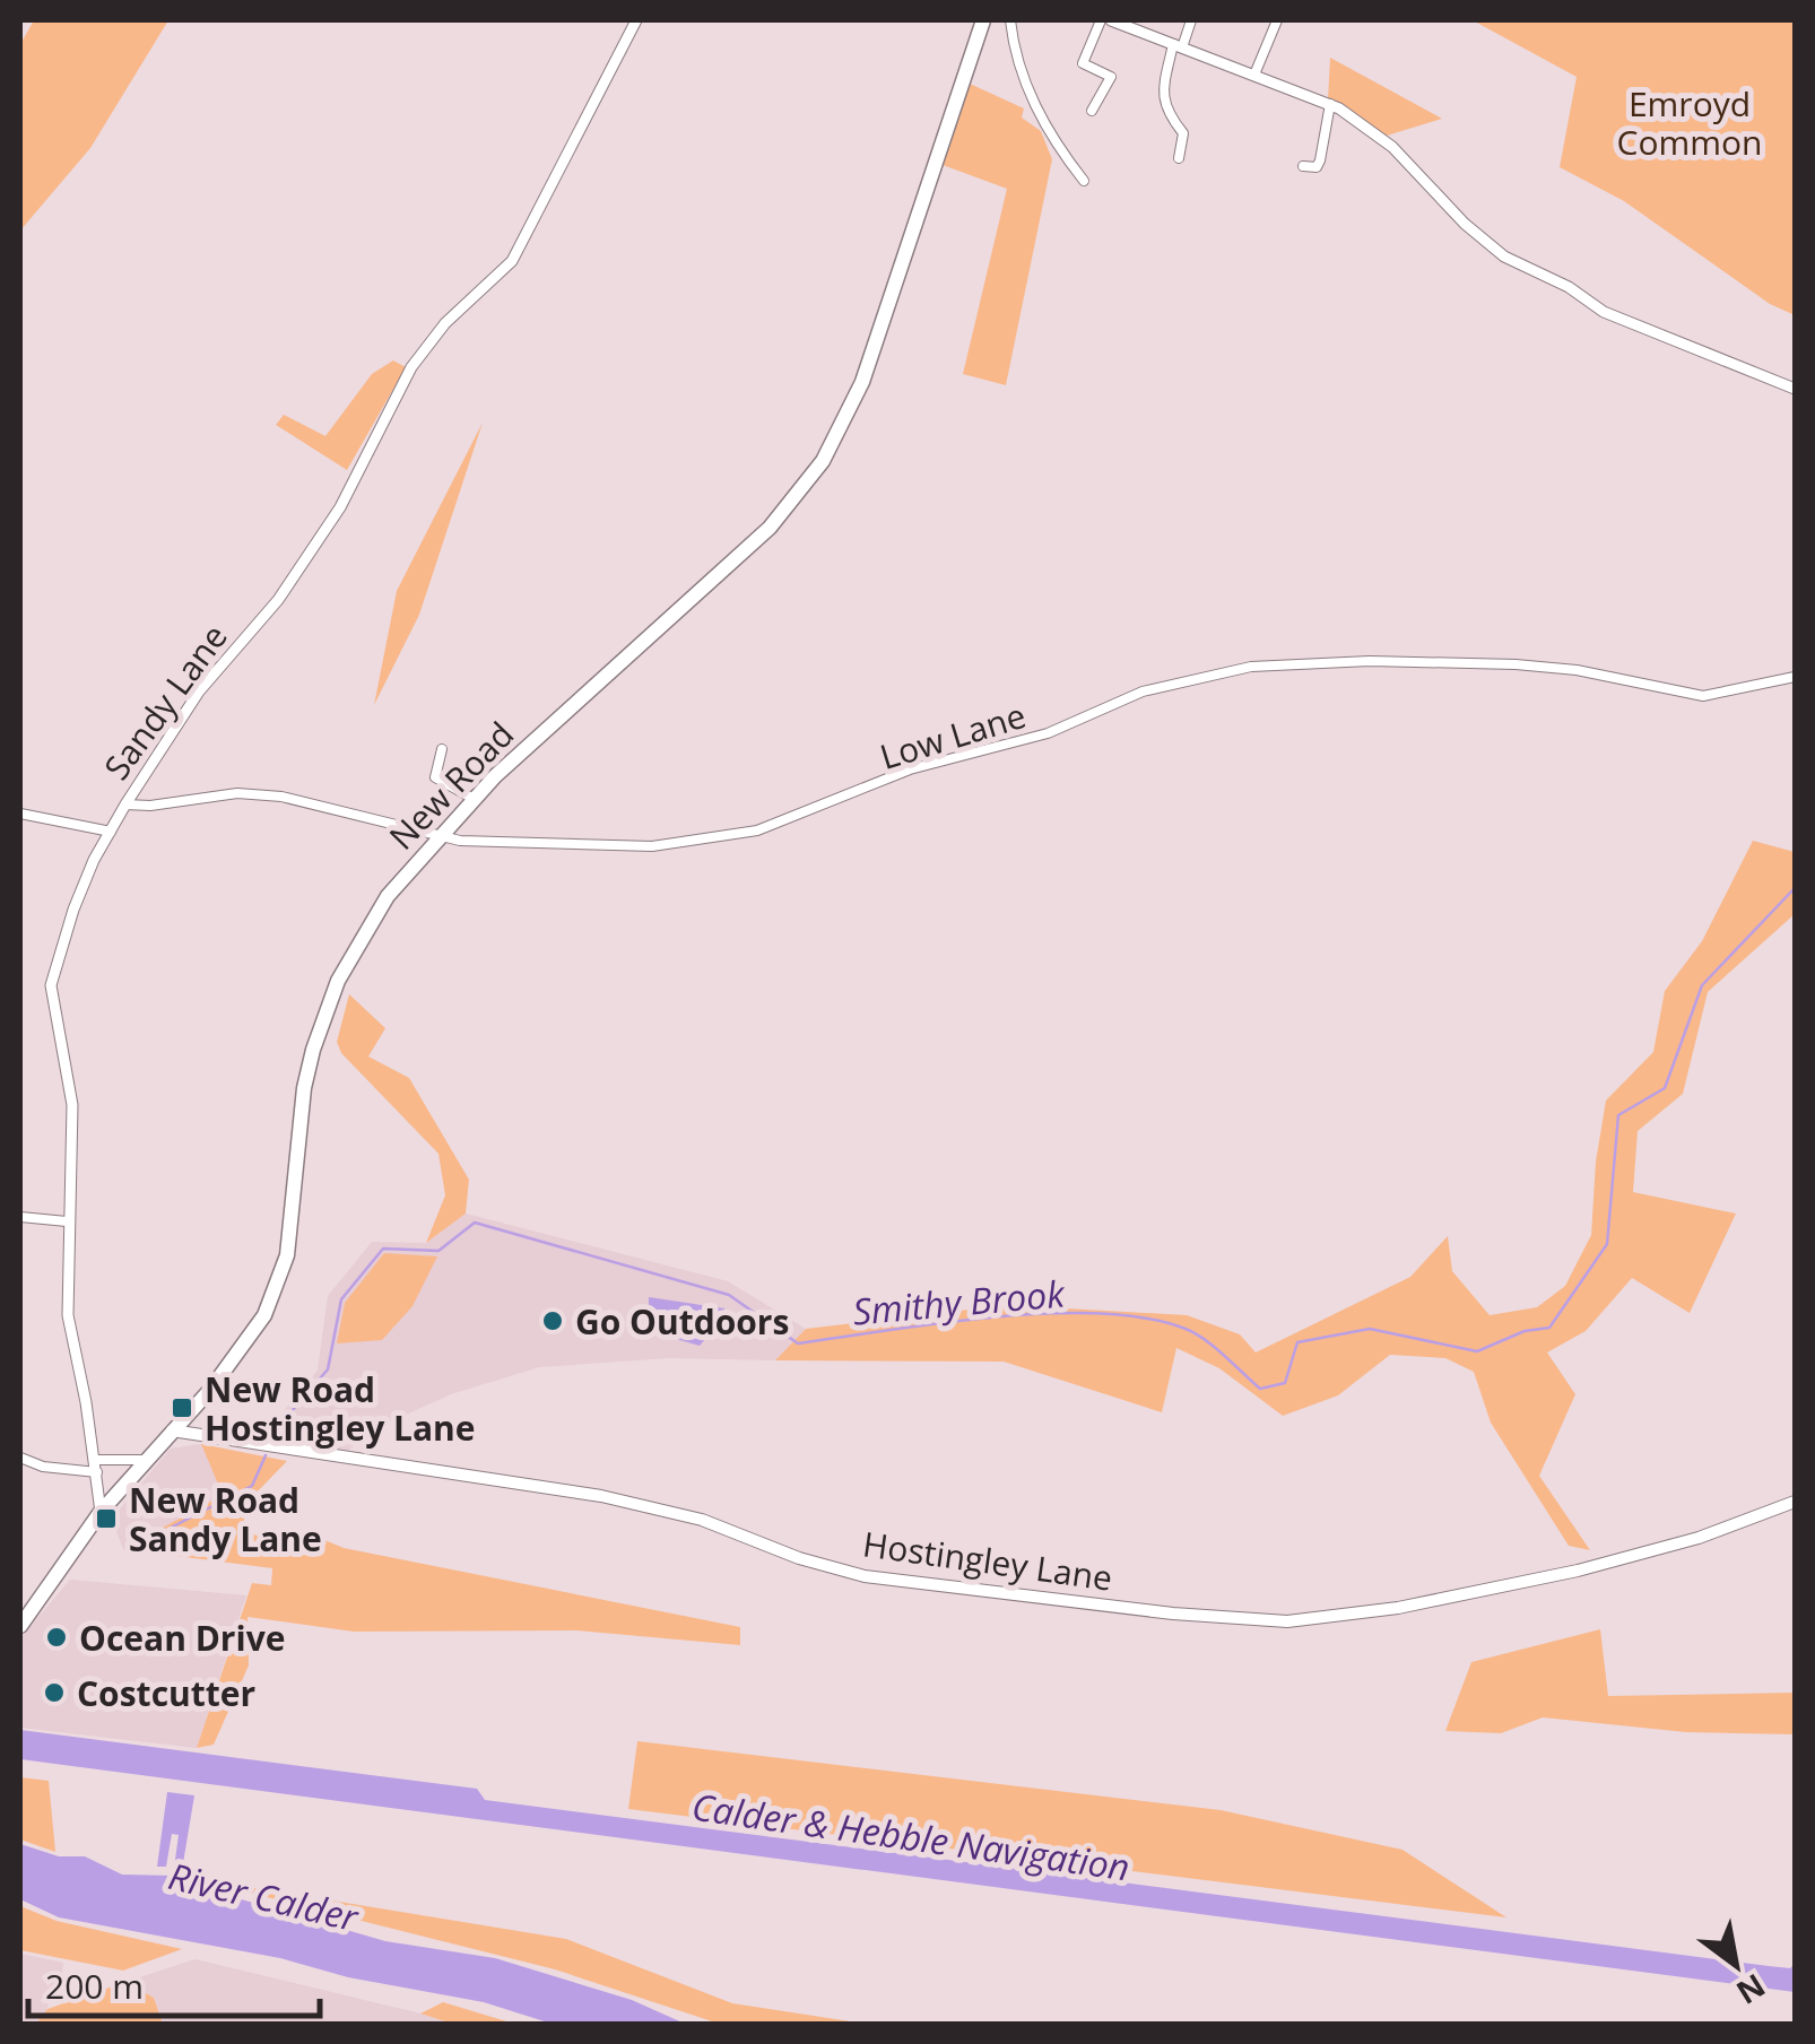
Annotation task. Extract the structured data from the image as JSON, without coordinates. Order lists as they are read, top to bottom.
{
  "streets": {
    "highway": ["New Road"],
    "main road": ["Hostingley Lane"],
    "street": ["Sandy Lane", "Low Lane"]
  },
  "crossings": [
    ["Sandy Lane", "Low Lane"],
    ["Sandy Lane", "New Road"],
    ["Low Lane", "New Road"],
    ["New Road", "Hostingley Lane"]
  ],
  "water": ["Smithy Brook", "Calder & Hebble Navigation", "River Calder"],
  "parks": ["Emroyd Common"],
  "places": {
    "other": ["Go Outdoors", "Ocean Drive", "Costcutter"],
    "transit": ["New Road Hostingley Lane", "New Road Sandy Lane"]
  },
  "scale_bar": "200 m",
  "north": "bottom right"
}
